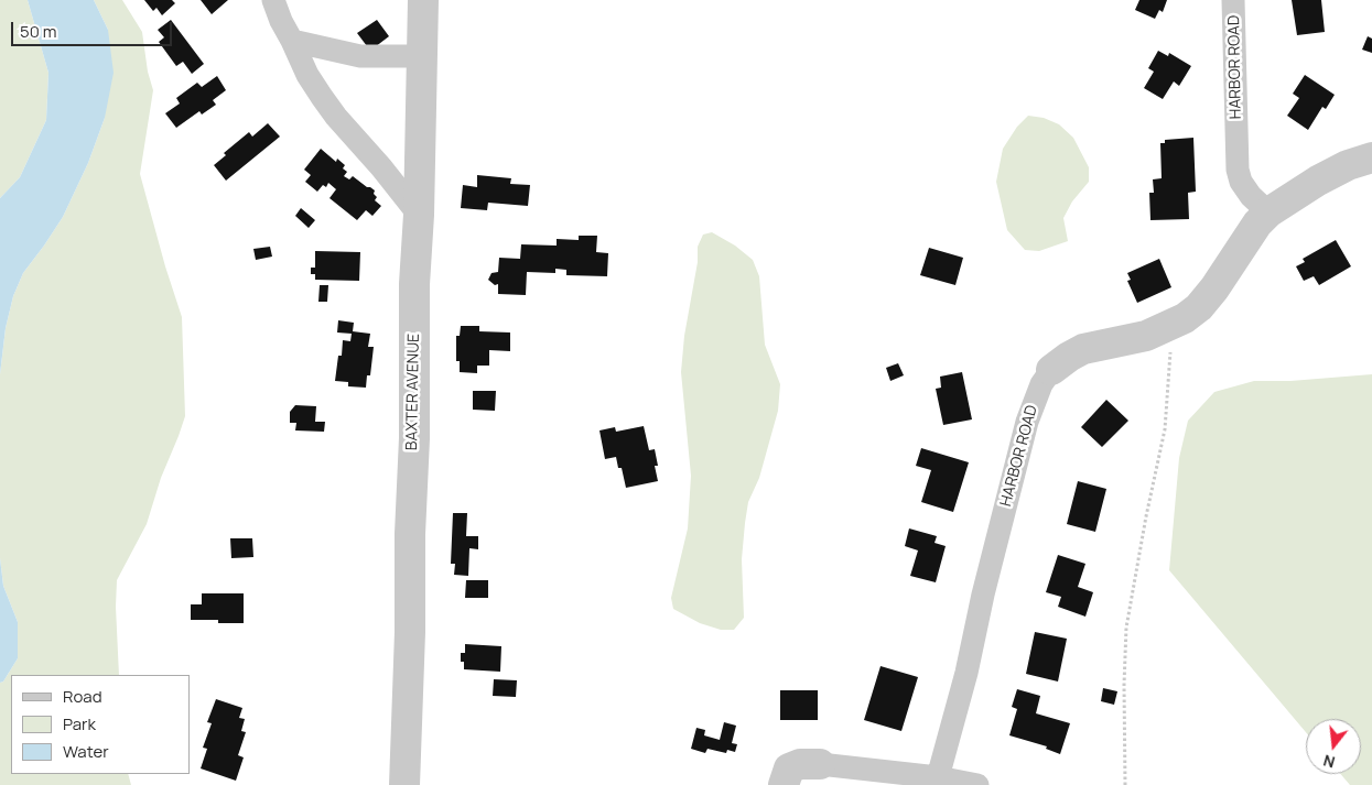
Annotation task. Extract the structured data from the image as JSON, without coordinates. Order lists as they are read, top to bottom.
{
  "streets": {
    "street": ["HARBOR ROAD", "BAXTER AVENUE"]
  },
  "legend": ["Road", "Park", "Water"],
  "scale_bar": "50 m",
  "north": "bottom"
}
